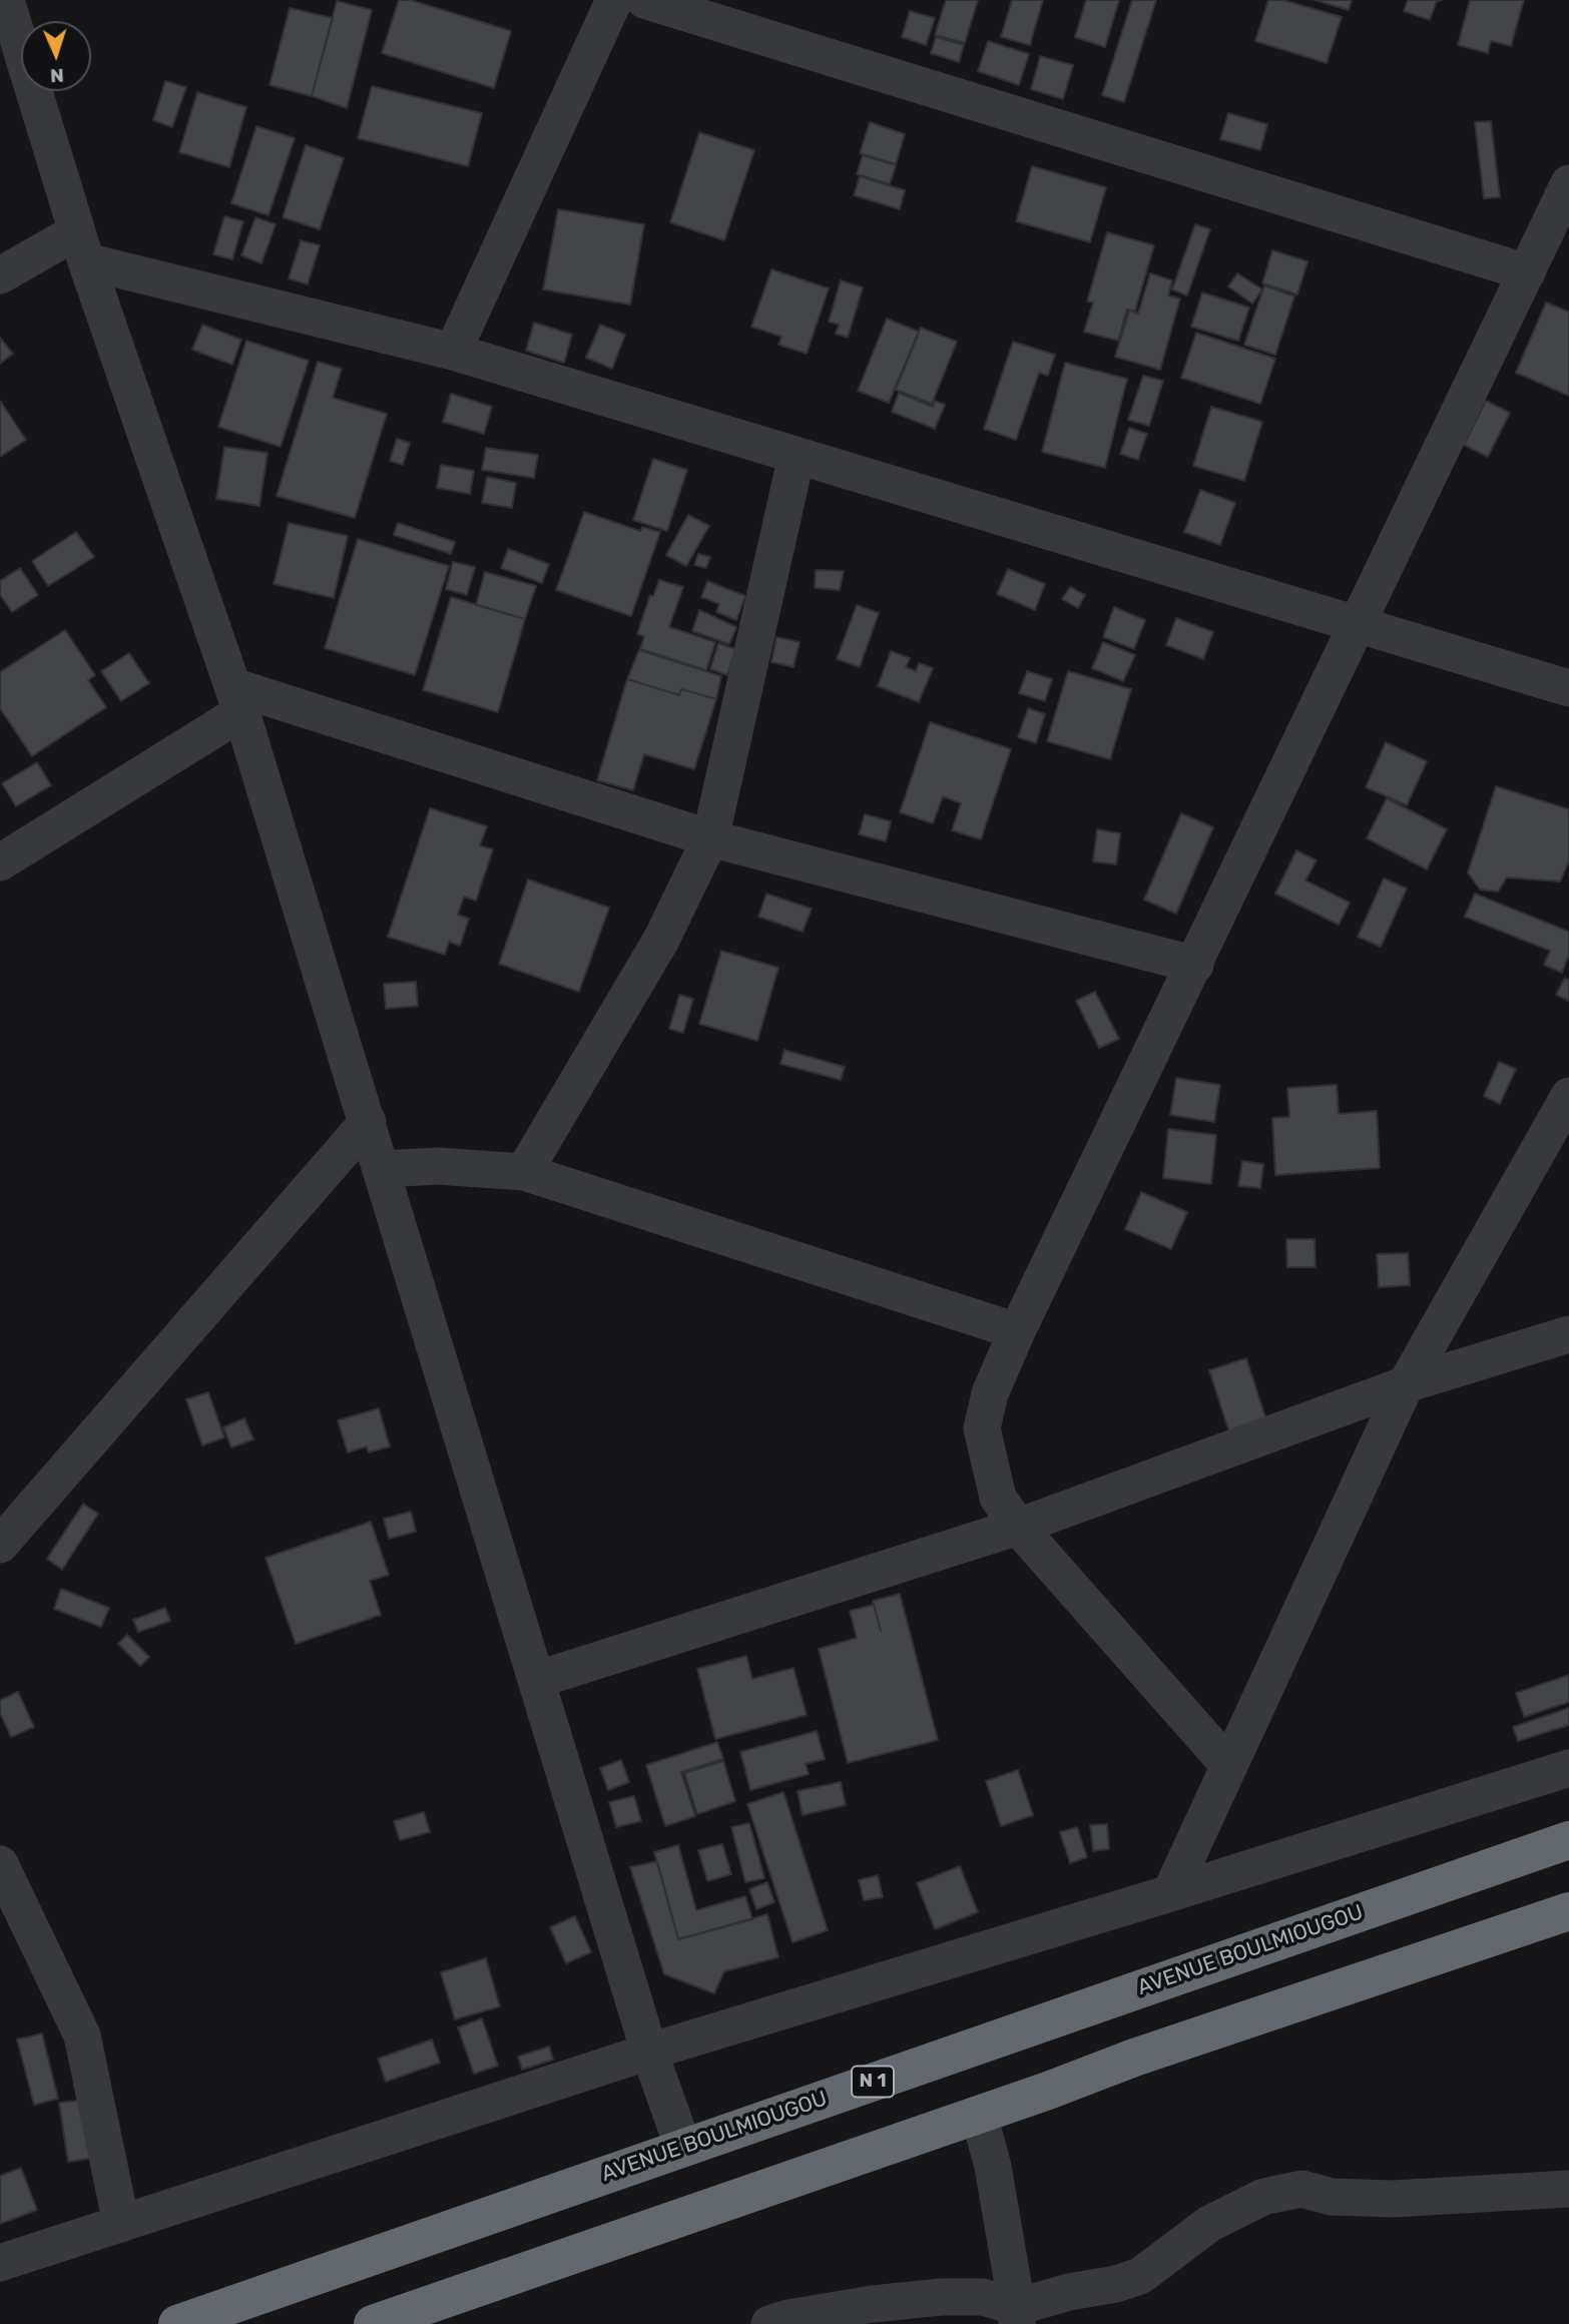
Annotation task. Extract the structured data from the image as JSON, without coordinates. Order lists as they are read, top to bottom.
{
  "streets": {
    "highway": ["AVENUE BOULMIOUGOU", "N 1"]
  },
  "north": "bottom"
}
